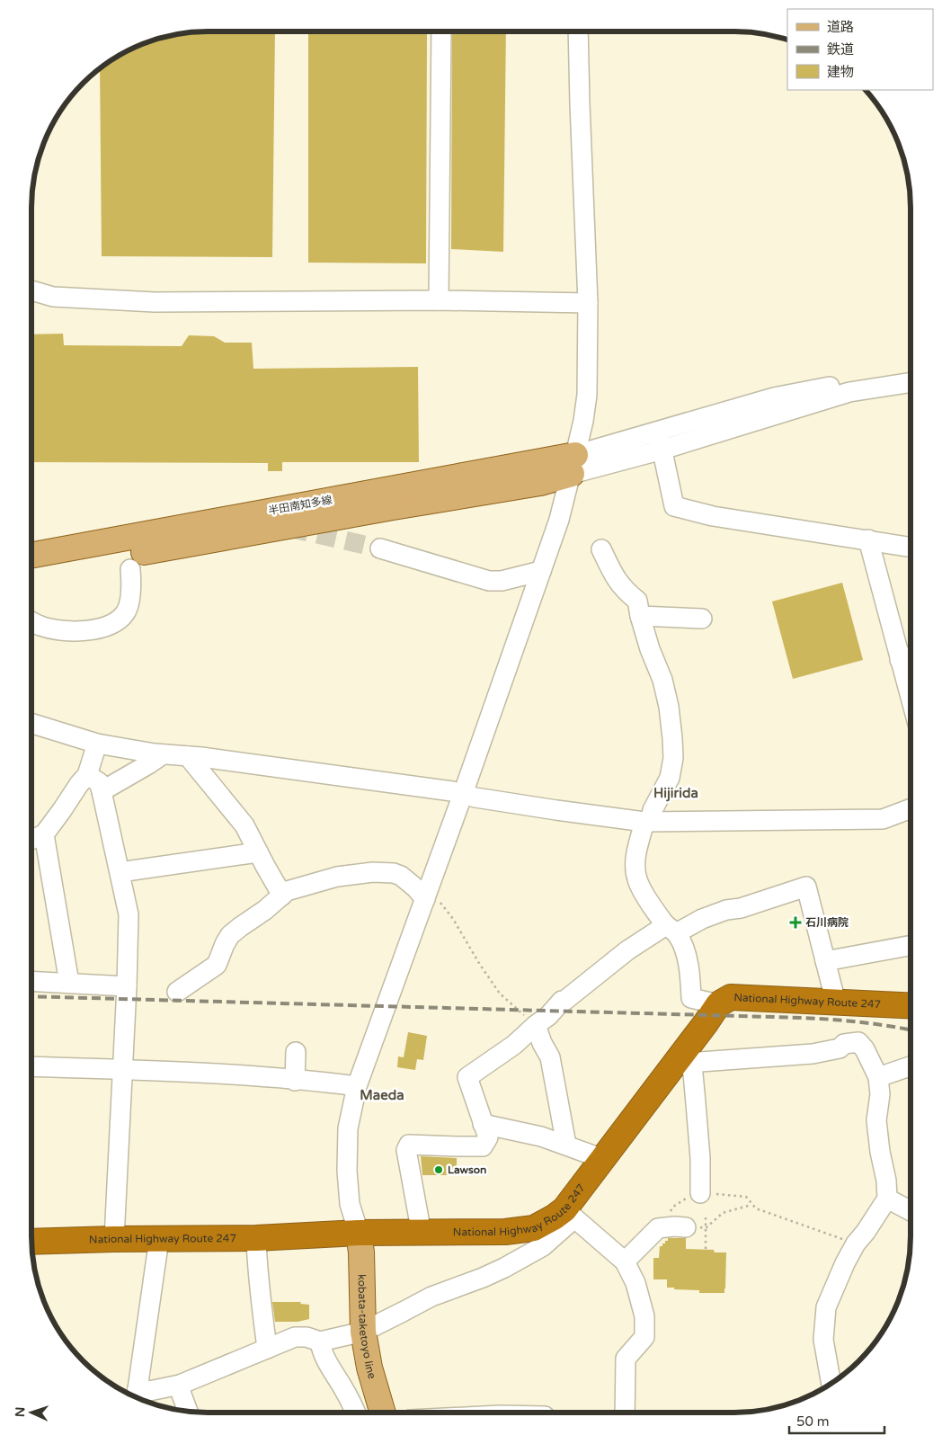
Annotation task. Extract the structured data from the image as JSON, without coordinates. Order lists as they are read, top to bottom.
{
  "streets": {
    "highway": ["National Highway Route 247"],
    "main road": ["半田南知多線", "kobata-taketoyo line"]
  },
  "crossings": [
    ["National Highway Route 247", "kobata-taketoyo line"]
  ],
  "districts": ["Hijirida", "Maeda"],
  "places": {
    "health": ["石川病院"],
    "other": ["Lawson"]
  },
  "legend": ["道路", "鉄道", "建物"],
  "scale_bar": "50 m",
  "north": "left"
}
